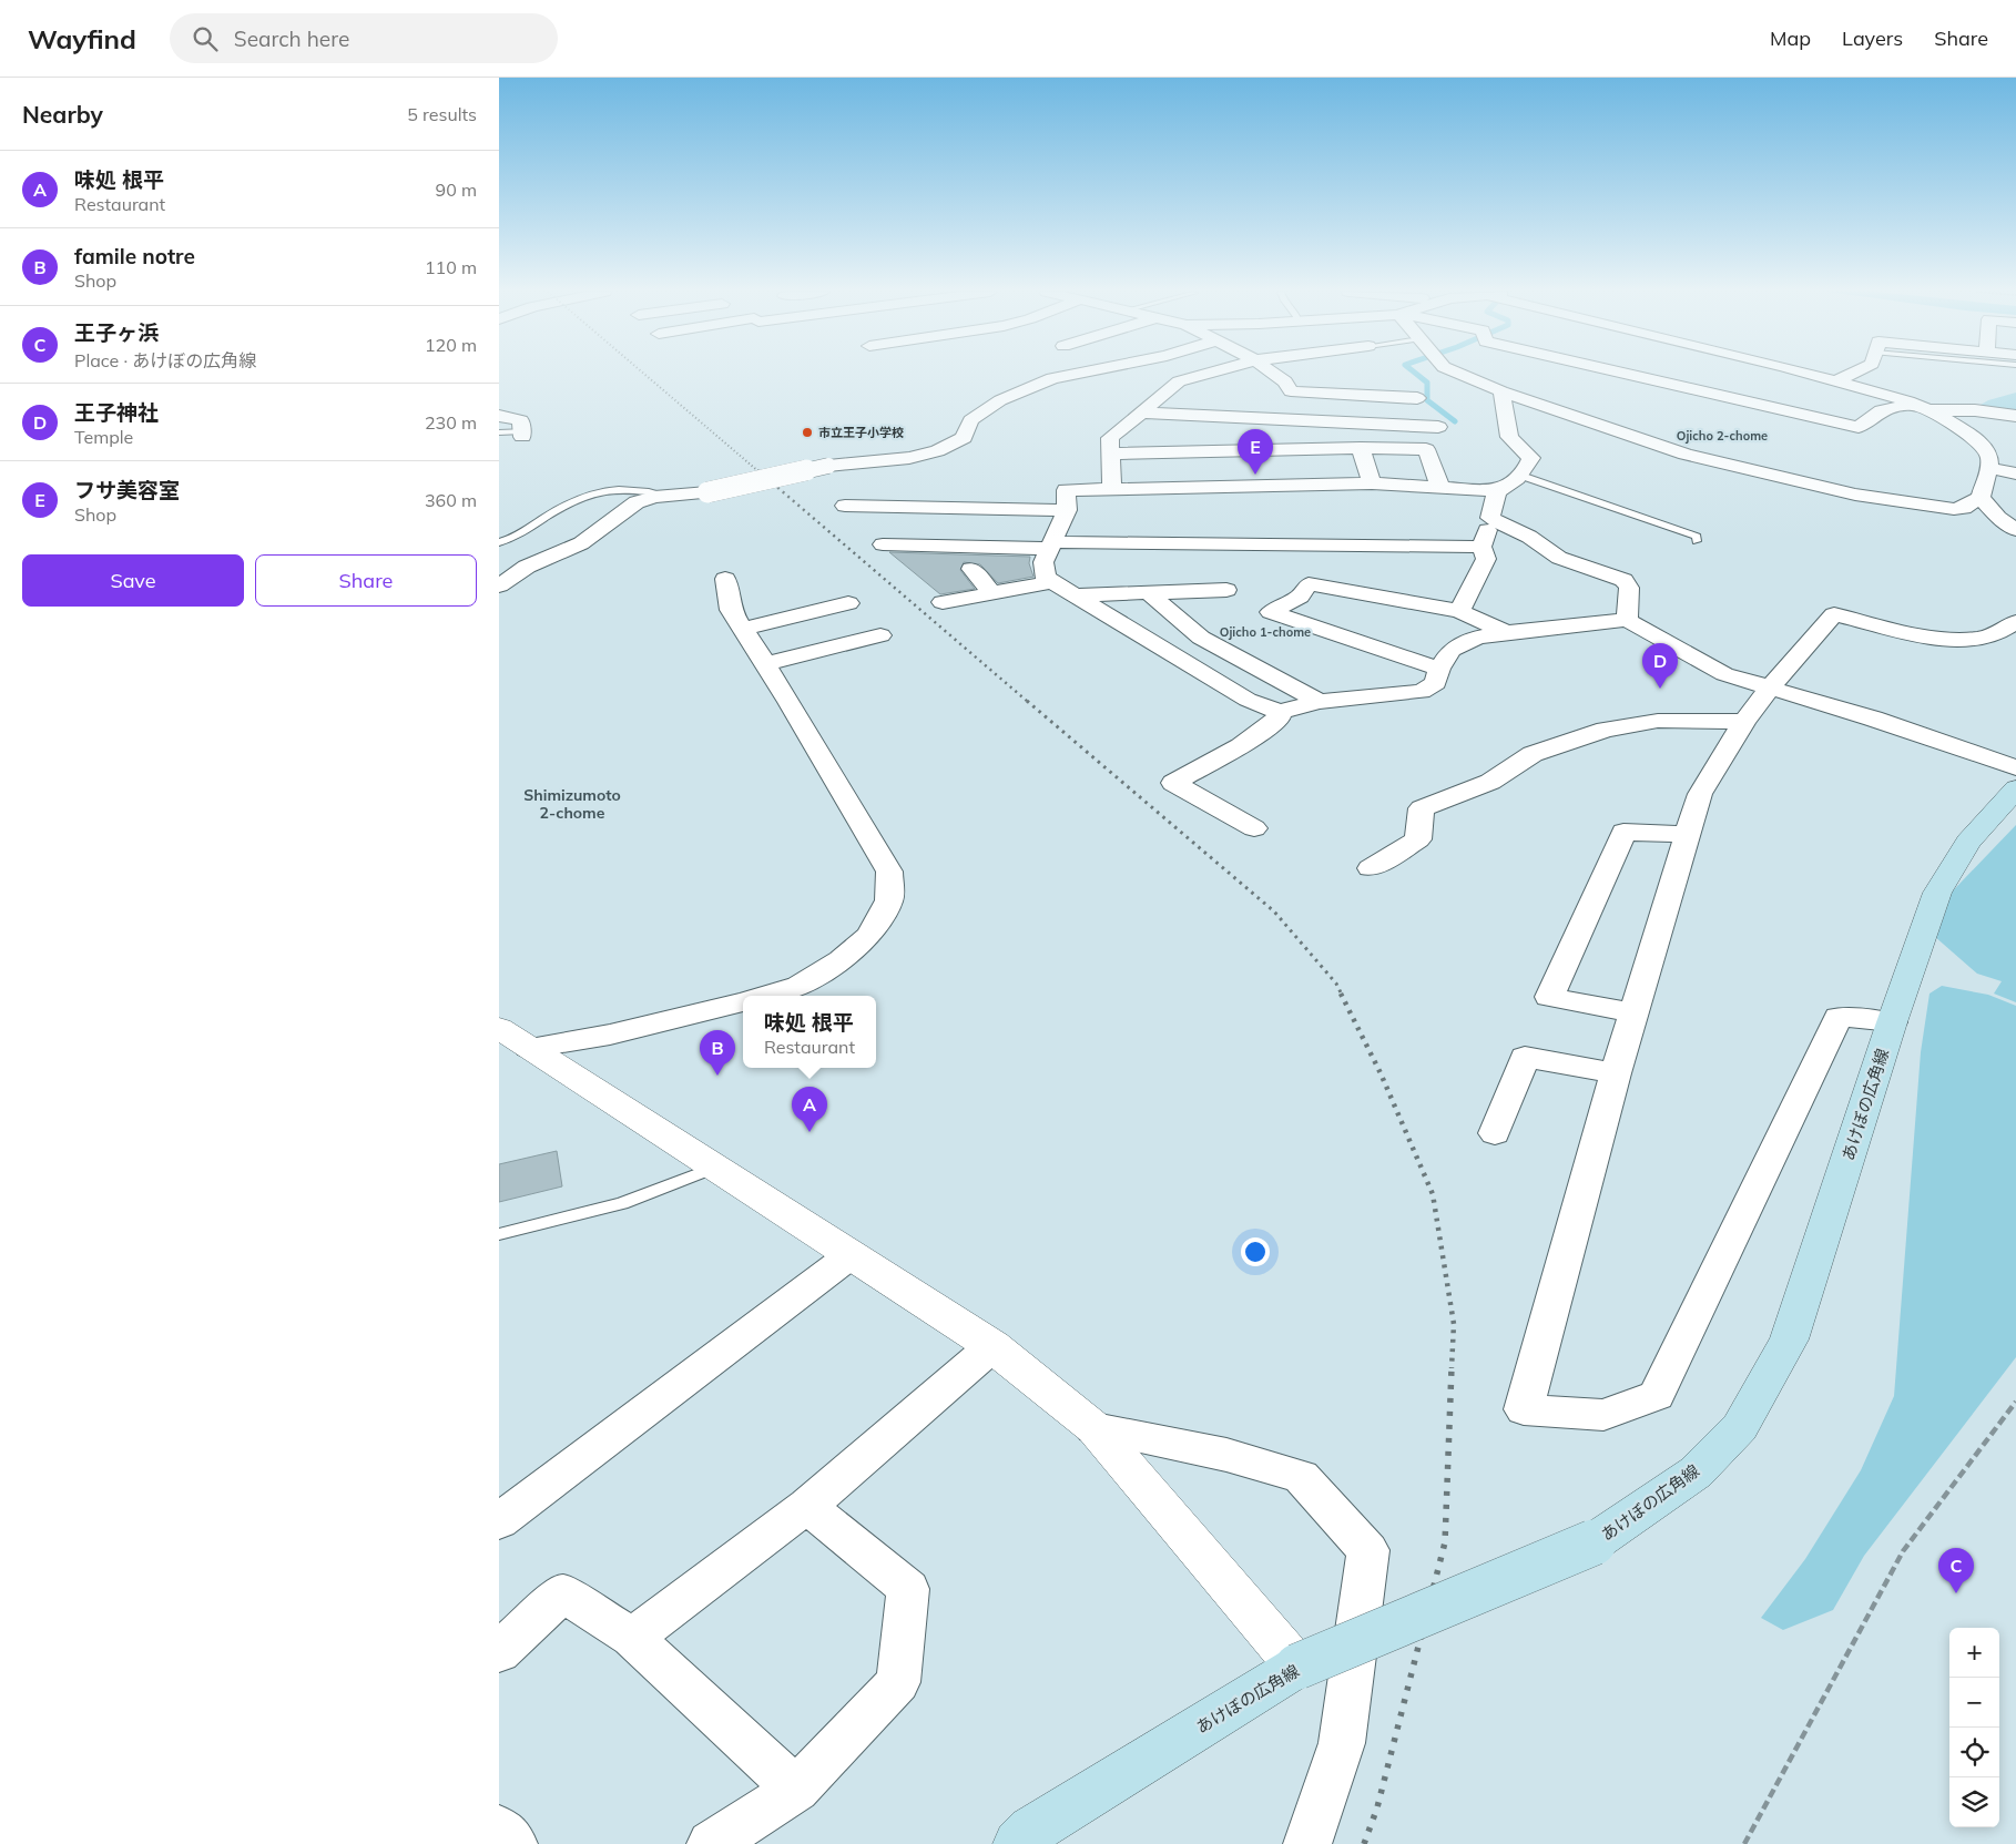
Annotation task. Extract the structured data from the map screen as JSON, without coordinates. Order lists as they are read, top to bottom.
{
  "streets": {
    "main road": ["あけぼの広角線"]
  },
  "districts": ["Ojicho 2-chome", "Ojicho 1-chome", "Shimizumoto 2-chome"],
  "places": ["市立王子小学校"],
  "page": {
    "header": "Wayfind",
    "search": "Search here",
    "nav": ["Map", "Layers", "Share"],
    "heading": ["Nearby", "5 results"],
    "list": [
      {
        "mark": "A",
        "name": "味処 根平",
        "note": "Restaurant",
        "value": "90 m"
      },
      {
        "mark": "B",
        "name": "famile notre",
        "note": "Shop",
        "value": "110 m"
      },
      {
        "mark": "C",
        "name": "王子ヶ浜",
        "note": "Place · あけぼの広角線",
        "value": "120 m"
      },
      {
        "mark": "D",
        "name": "王子神社",
        "note": "Temple",
        "value": "230 m"
      },
      {
        "mark": "E",
        "name": "フサ美容室",
        "note": "Shop",
        "value": "360 m"
      }
    ],
    "pins": [
      "E",
      "D",
      "B",
      "A",
      "C"
    ],
    "buttons": ["Save", "Share"],
    "popup": ["味処 根平", "Restaurant"],
    "map_buttons": ["+", "−"]
  }
}
